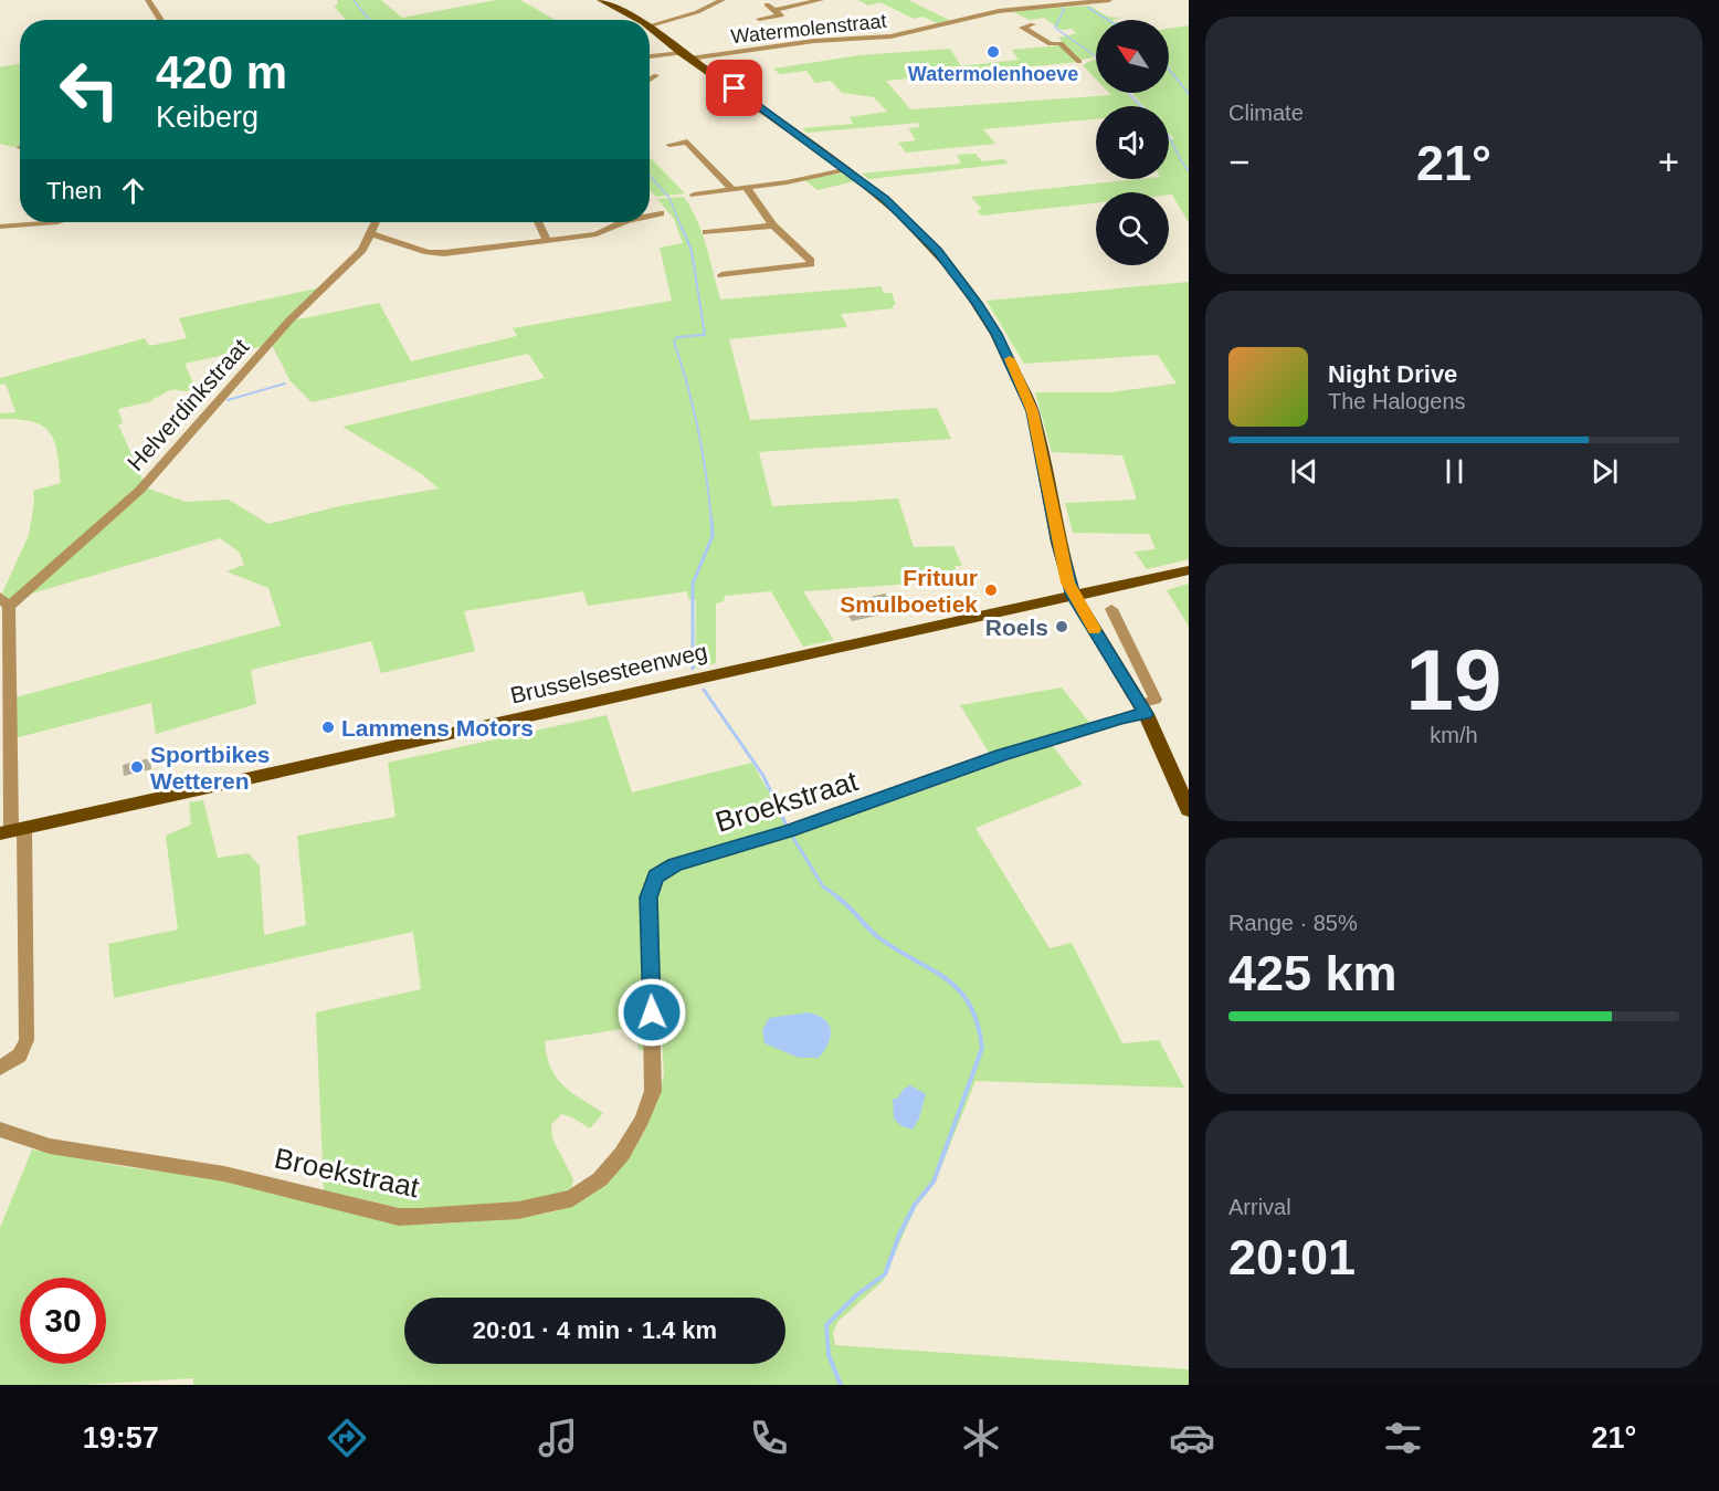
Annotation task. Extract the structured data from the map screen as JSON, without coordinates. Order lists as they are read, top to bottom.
{
  "streets": {
    "main road": ["Brusselsesteenweg"],
    "street": ["Watermolenstraat", "Helverdinkstraat", "Broekstraat"]
  },
  "places": [
    "Watermolenhoeve",
    "Frituur Smulboetiek",
    "Roels",
    "Lammens Motors",
    "Sportbikes Wetteren"
  ],
  "north": "top left",
  "page": {
    "tile": [
      "Climate",
      ["19", "km/h"],
      ["Range · 85%", "425 km"],
      ["Arrival", "20:01"]
    ],
    "turn": ["420 m", "Keiberg"],
    "heat": ["−", "21°", "+"],
    "then": "Then",
    "song": ["Night Drive", "The Halogens"],
    "limit": "30",
    "trip": "20:01 · 4 min · 1.4 km",
    "tabs": ["19:57", "21°"]
  }
}
